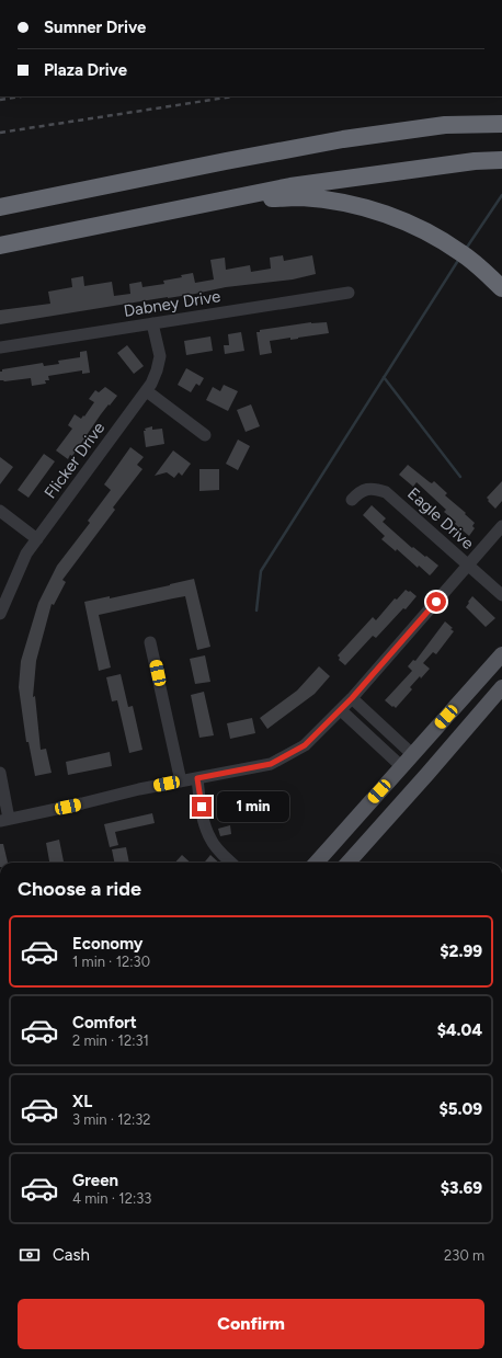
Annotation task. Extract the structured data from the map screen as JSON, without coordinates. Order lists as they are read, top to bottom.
{
  "streets": {
    "street": ["Dabney Drive", "Flicker Drive", "Eagle Drive"]
  },
  "crossings": [
    ["Dabney Drive", "Flicker Drive"]
  ],
  "page": {
    "banner": ["Sumner Drive", "Plaza Drive"],
    "bubble": "1 min",
    "heading": "Choose a ride",
    "list": [
      {
        "name": "Economy",
        "note": "1 min · 12:30",
        "value": "$2.99"
      },
      {
        "name": "Comfort",
        "note": "2 min · 12:31",
        "value": "$4.04"
      },
      {
        "name": "XL",
        "note": "3 min · 12:32",
        "value": "$5.09"
      },
      {
        "name": "Green",
        "note": "4 min · 12:33",
        "value": "$3.69"
      }
    ],
    "pay": ["Cash", "230 m"],
    "buttons": "Confirm"
  }
}
